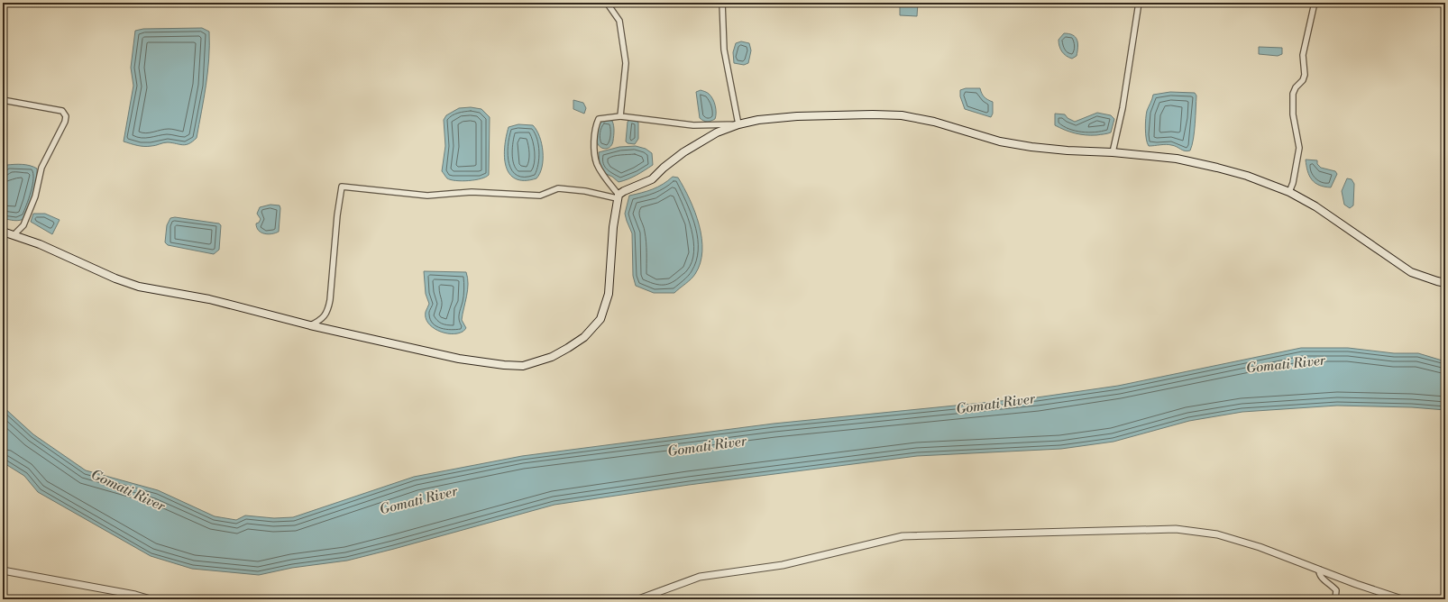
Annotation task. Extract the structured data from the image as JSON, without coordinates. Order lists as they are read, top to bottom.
{
  "water": ["Gomati River"]
}
